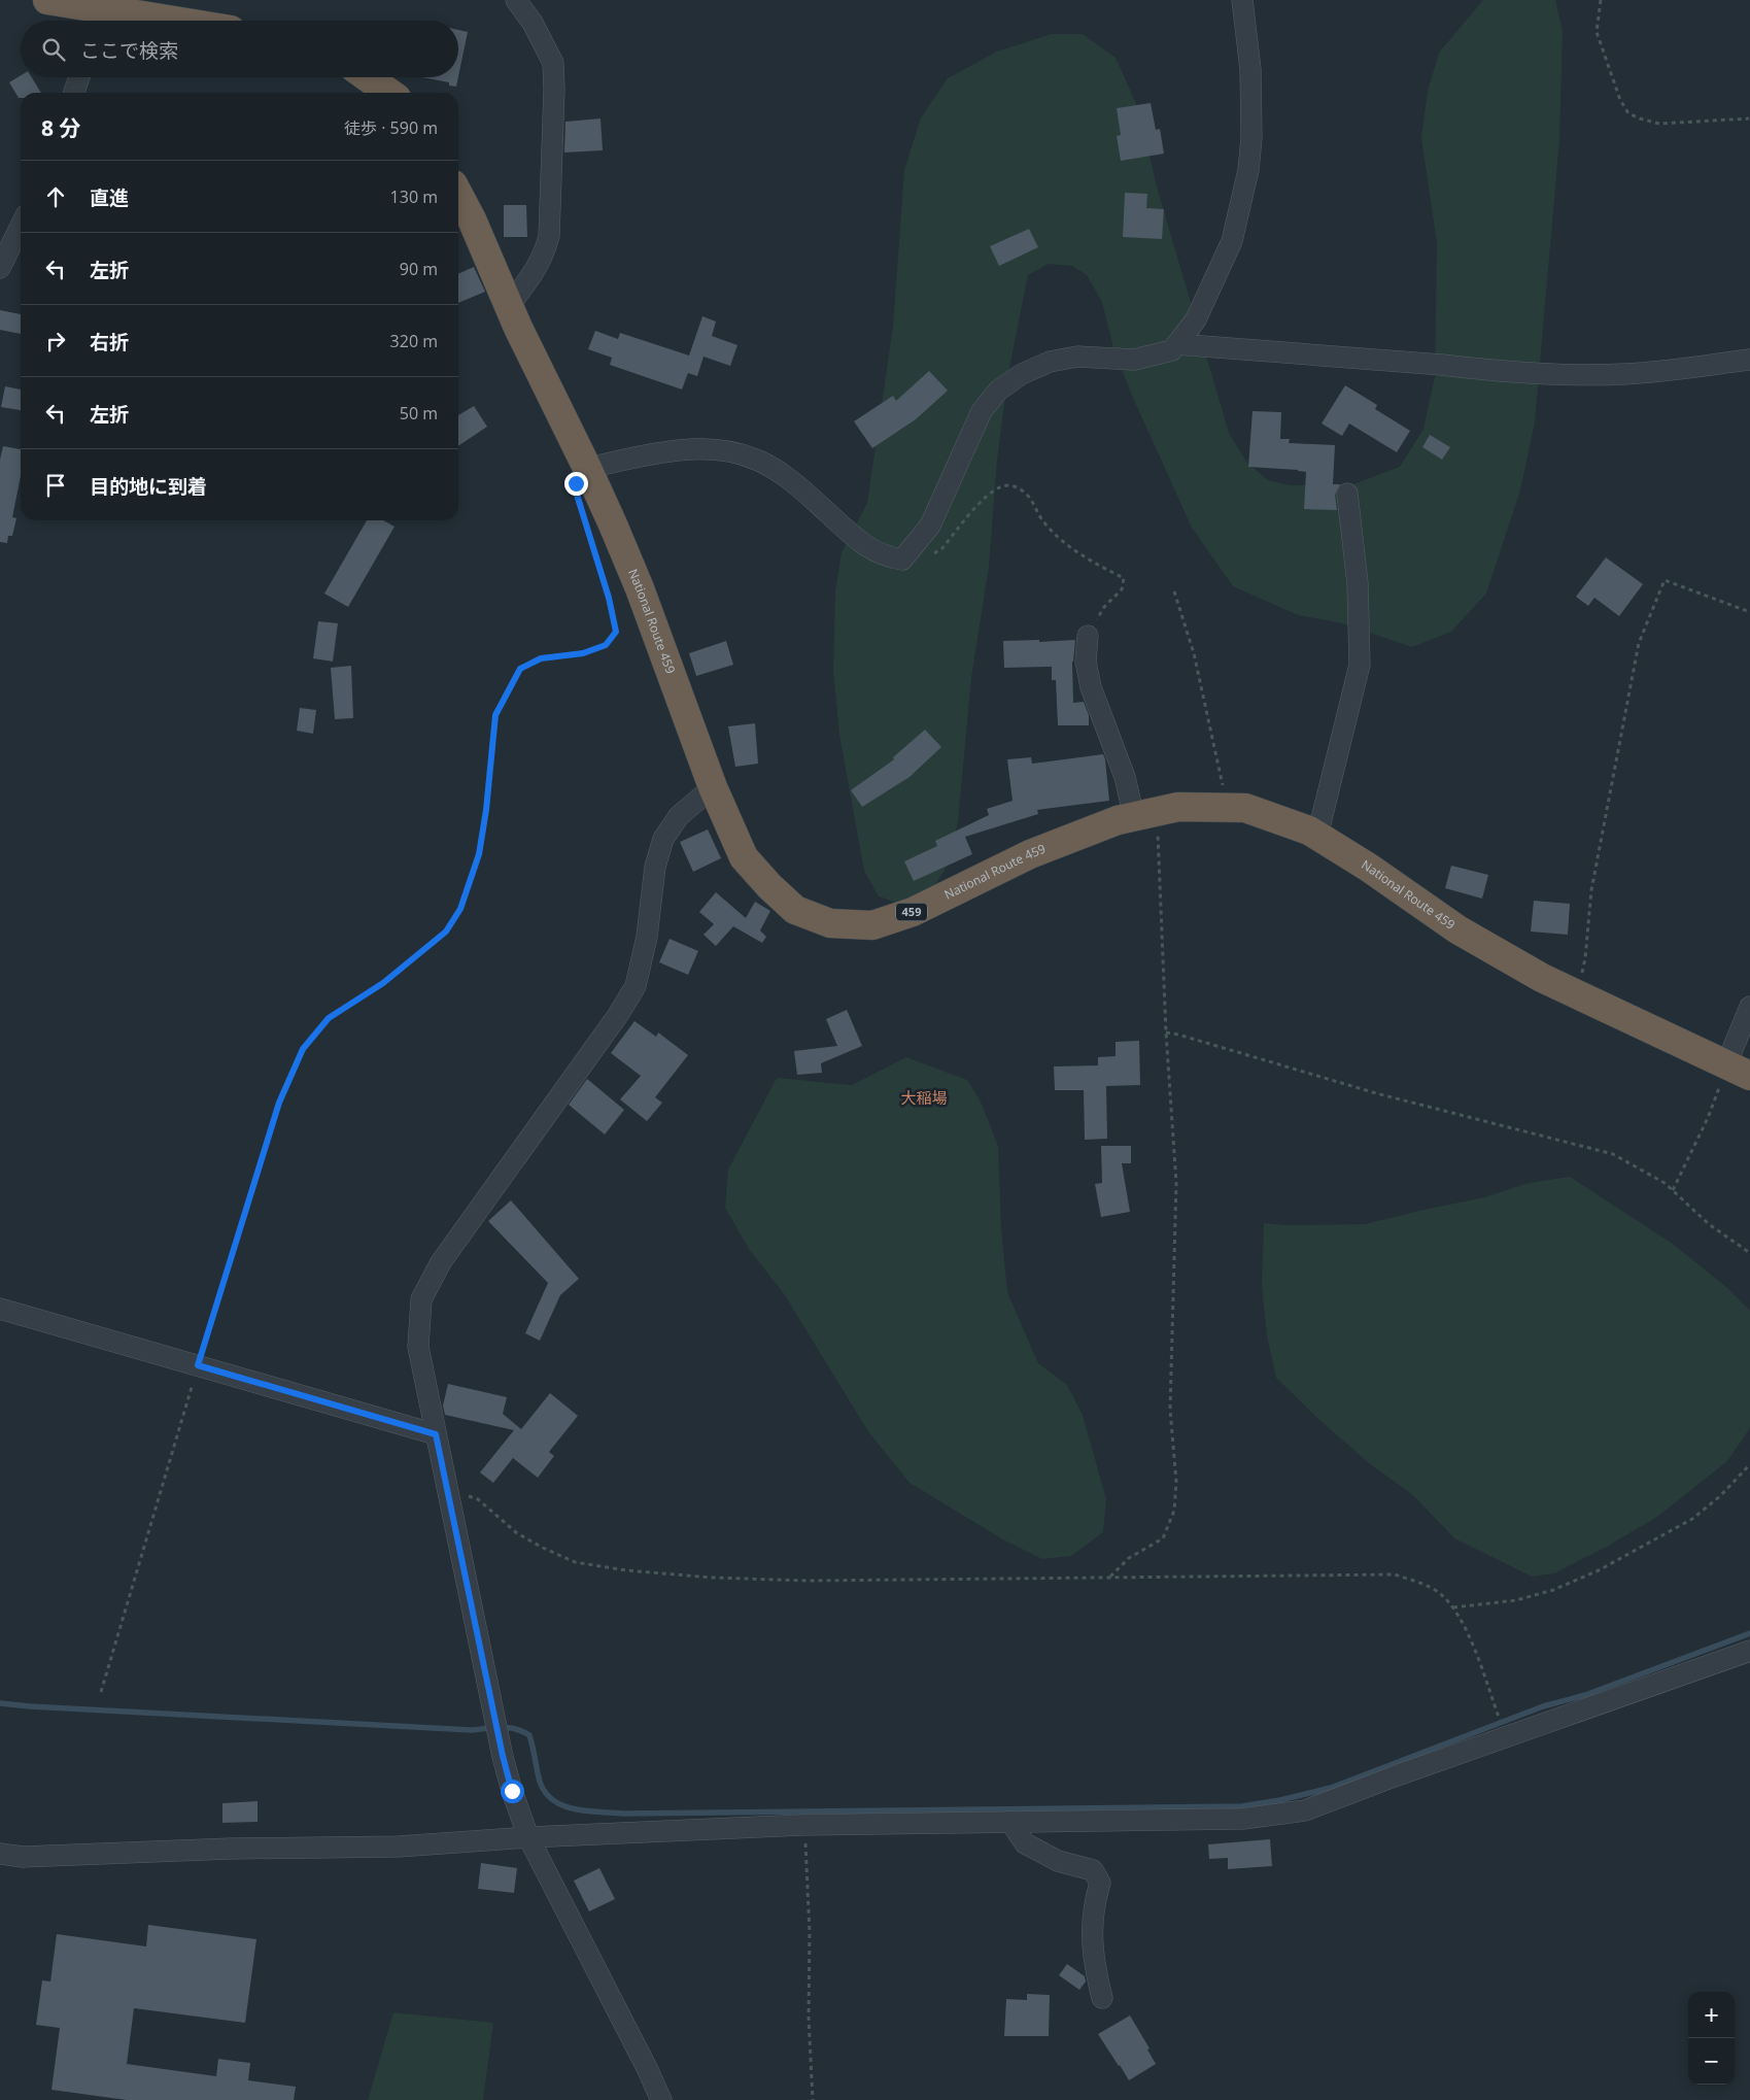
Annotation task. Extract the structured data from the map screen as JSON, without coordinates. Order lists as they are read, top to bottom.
{
  "streets": {
    "highway": ["National Route 459", "459"]
  },
  "districts": ["大稲場"],
  "page": {
    "search": "ここで検索",
    "heading": ["8 分", "徒歩 · 590 m"],
    "list": [
      ["直進", "130 m"],
      ["左折", "90 m"],
      ["右折", "320 m"],
      ["左折", "50 m"],
      "目的地に到着"
    ],
    "map_buttons": ["+", "−"]
  }
}
